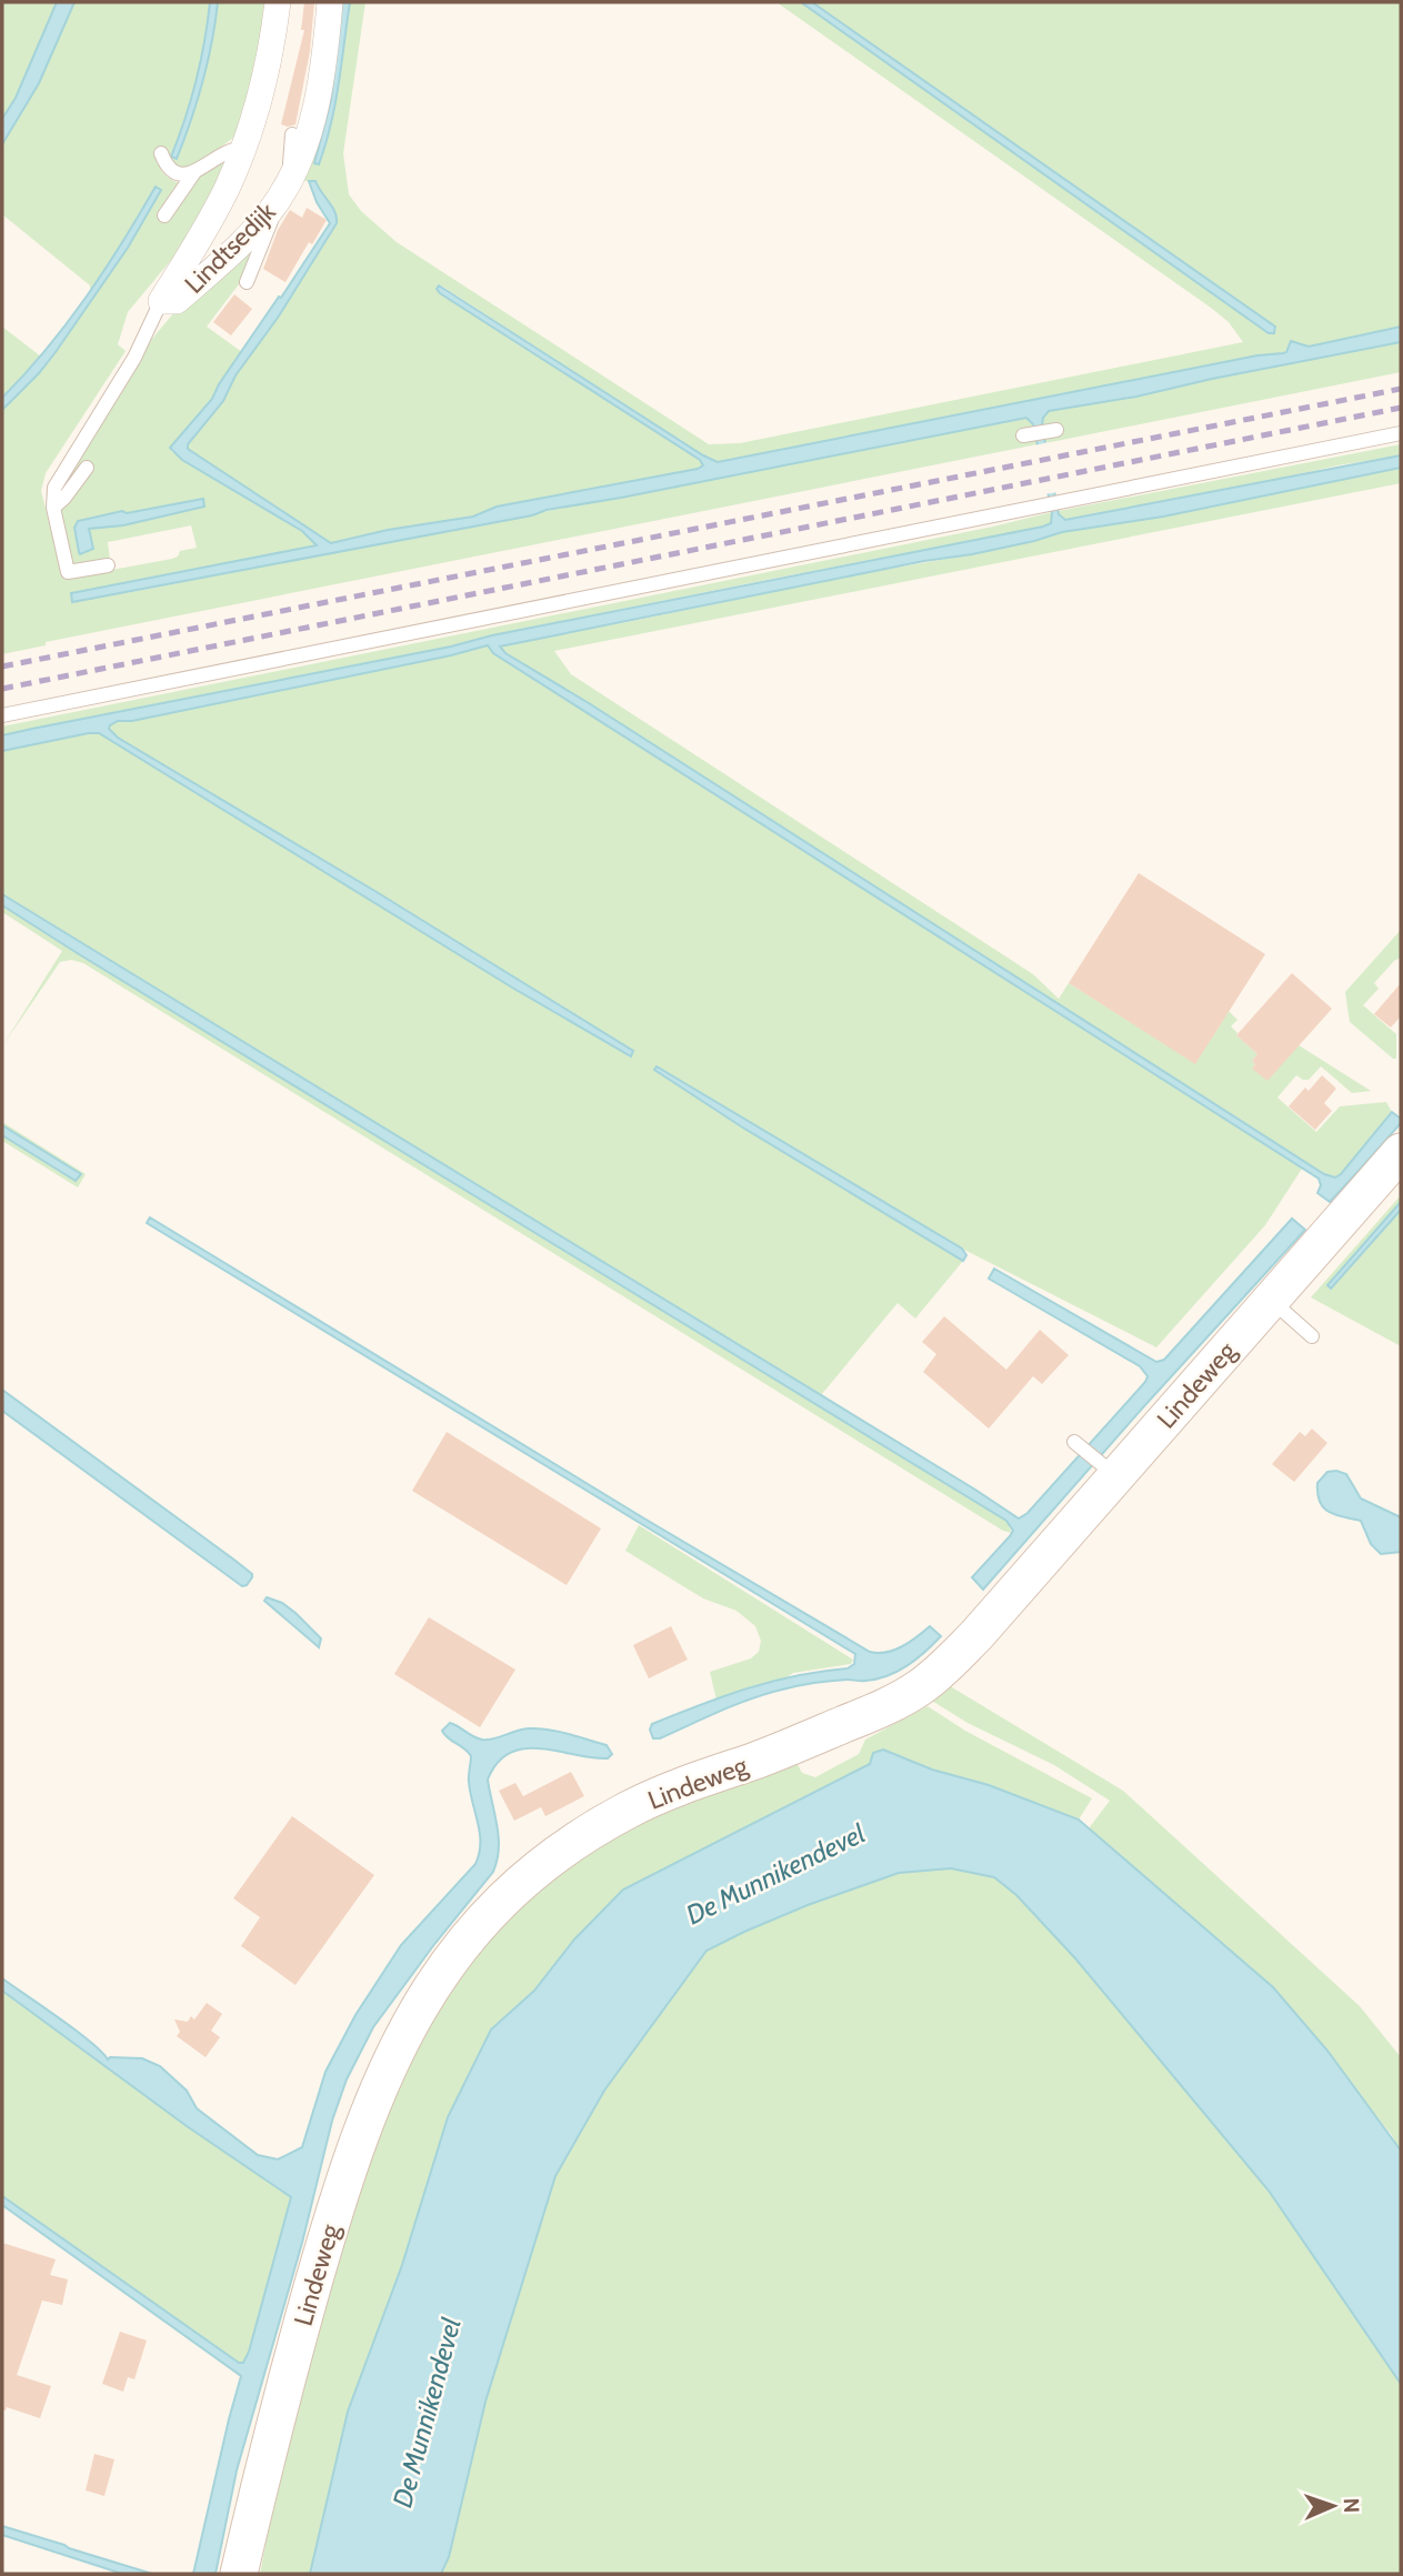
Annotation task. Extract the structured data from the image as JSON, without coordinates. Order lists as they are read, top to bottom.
{
  "streets": {
    "main road": ["Lindeweg"],
    "street": ["Lindtsedijk"]
  },
  "water": ["De Munnikendevel"],
  "north": "right"
}
